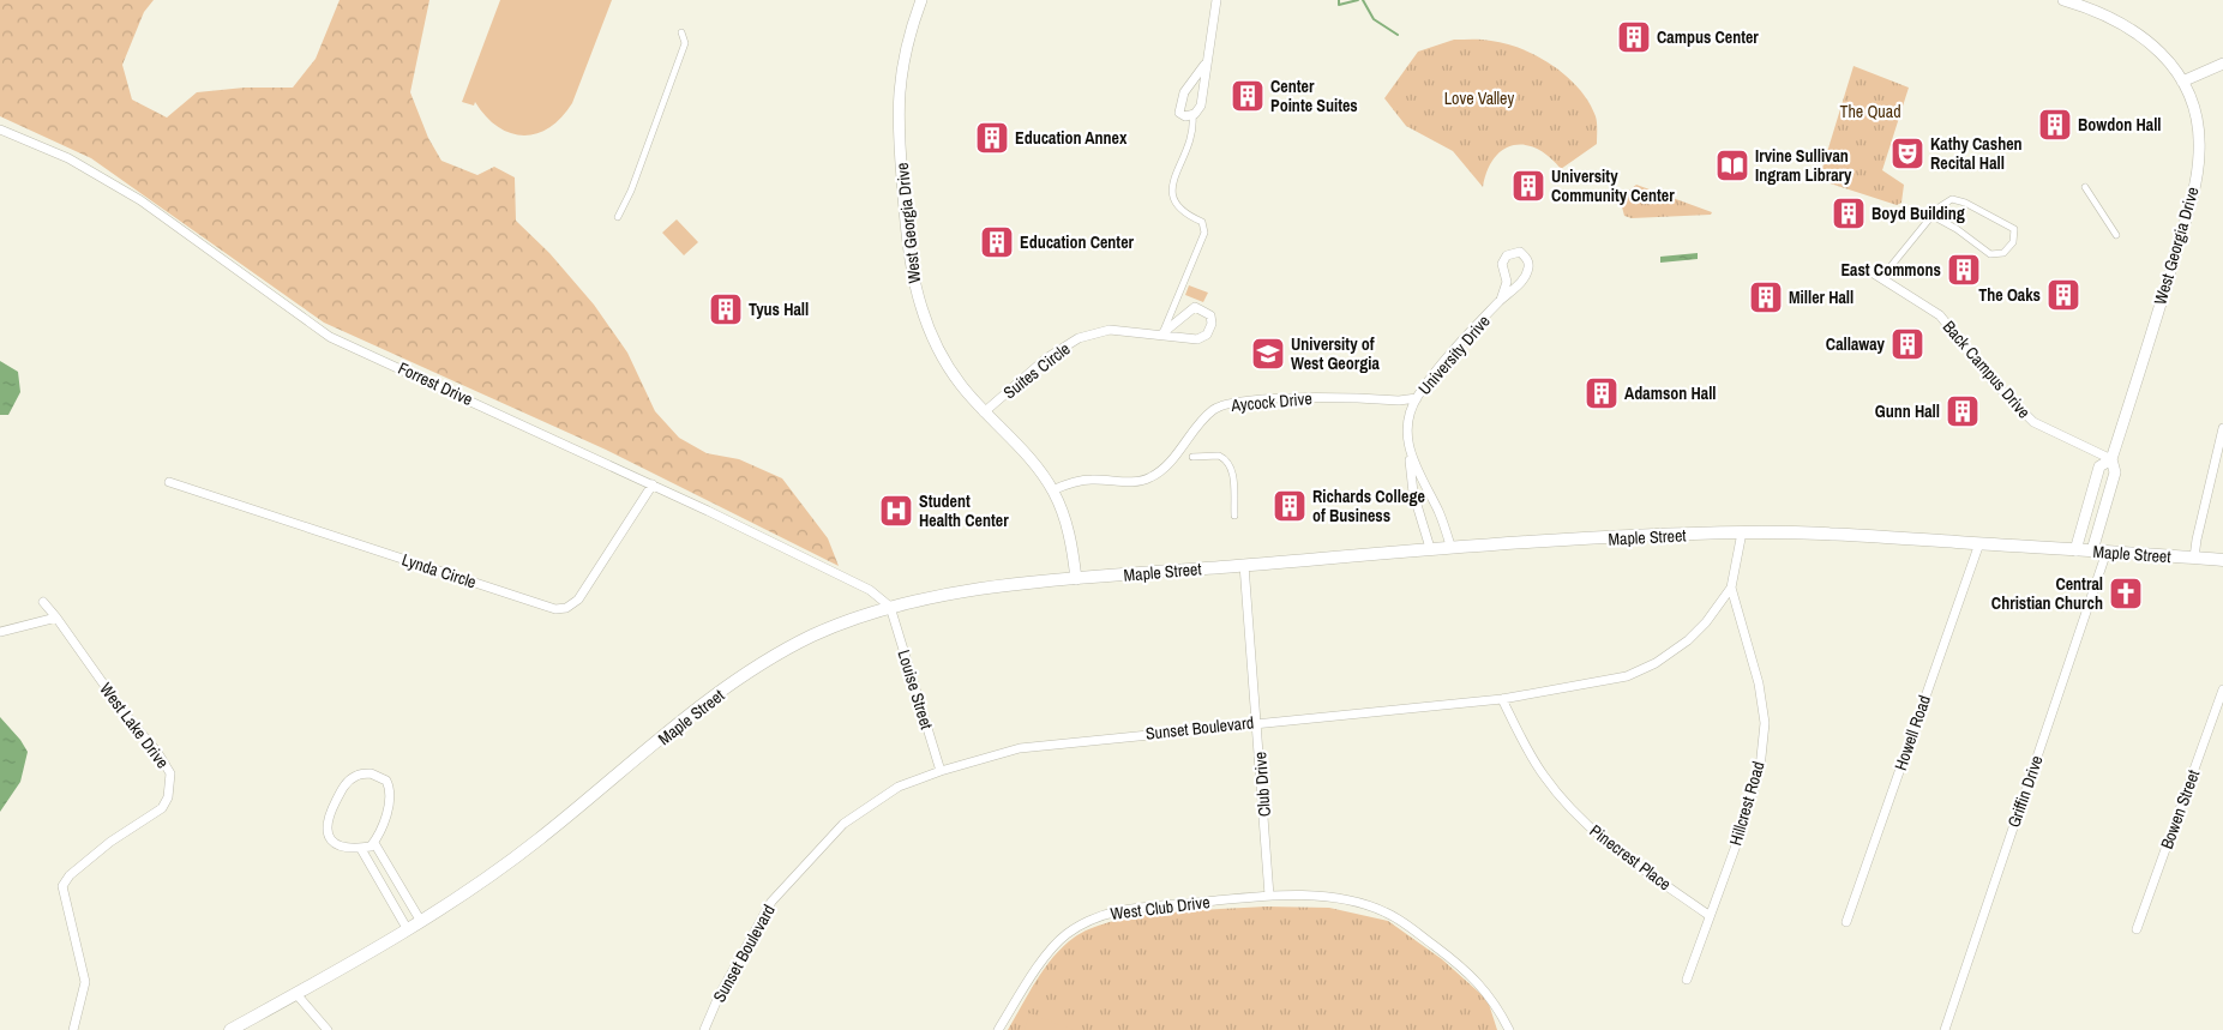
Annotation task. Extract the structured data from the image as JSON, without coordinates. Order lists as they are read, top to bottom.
{
  "streets": {
    "main road": ["Maple Street"],
    "street": [
      "West Georgia Drive",
      "University Drive",
      "Back Campus Drive",
      "Suites Circle",
      "Forrest Drive",
      "Aycock Drive",
      "Lynda Circle",
      "Louise Street",
      "West Lake Drive",
      "Sunset Boulevard",
      "Howell Road",
      "Club Drive",
      "Griffin Drive",
      "Hillcrest Road",
      "Bowen Street",
      "Pinecrest Place",
      "West Club Drive"
    ]
  },
  "crossings": [
    ["West Georgia Drive", "Back Campus Drive"],
    ["West Georgia Drive", "Suites Circle"],
    ["West Georgia Drive", "Aycock Drive"],
    ["West Georgia Drive", "Maple Street"],
    ["University Drive", "Aycock Drive"],
    ["University Drive", "Maple Street"],
    ["Forrest Drive", "Maple Street"],
    ["Forrest Drive", "Lynda Circle"],
    ["Forrest Drive", "Louise Street"],
    ["Maple Street", "Louise Street"],
    ["Maple Street", "Sunset Boulevard"],
    ["Maple Street", "Howell Road"],
    ["Maple Street", "Club Drive"],
    ["Maple Street", "Griffin Drive"],
    ["Louise Street", "Sunset Boulevard"],
    ["Sunset Boulevard", "Club Drive"],
    ["Sunset Boulevard", "Hillcrest Road"],
    ["Sunset Boulevard", "Pinecrest Place"],
    ["Club Drive", "West Club Drive"],
    ["Hillcrest Road", "Pinecrest Place"]
  ],
  "parks": ["Love Valley", "The Quad"],
  "places": {
    "building": [
      "Campus Center",
      "Center Pointe Suites",
      "Bowdon Hall",
      "Education Annex",
      "University Community Center",
      "Boyd Building",
      "Education Center",
      "East Commons",
      "The Oaks",
      "Miller Hall",
      "Tyus Hall",
      "Callaway",
      "Adamson Hall",
      "Gunn Hall",
      "Richards College of Business"
    ],
    "theatre": ["Kathy Cashen Recital Hall"],
    "library": ["Irvine Sullivan Ingram Library"],
    "school or university": ["University of West Georgia"],
    "hospital": ["Student Health Center"],
    "church": ["Central Christian Church"]
  }
}
